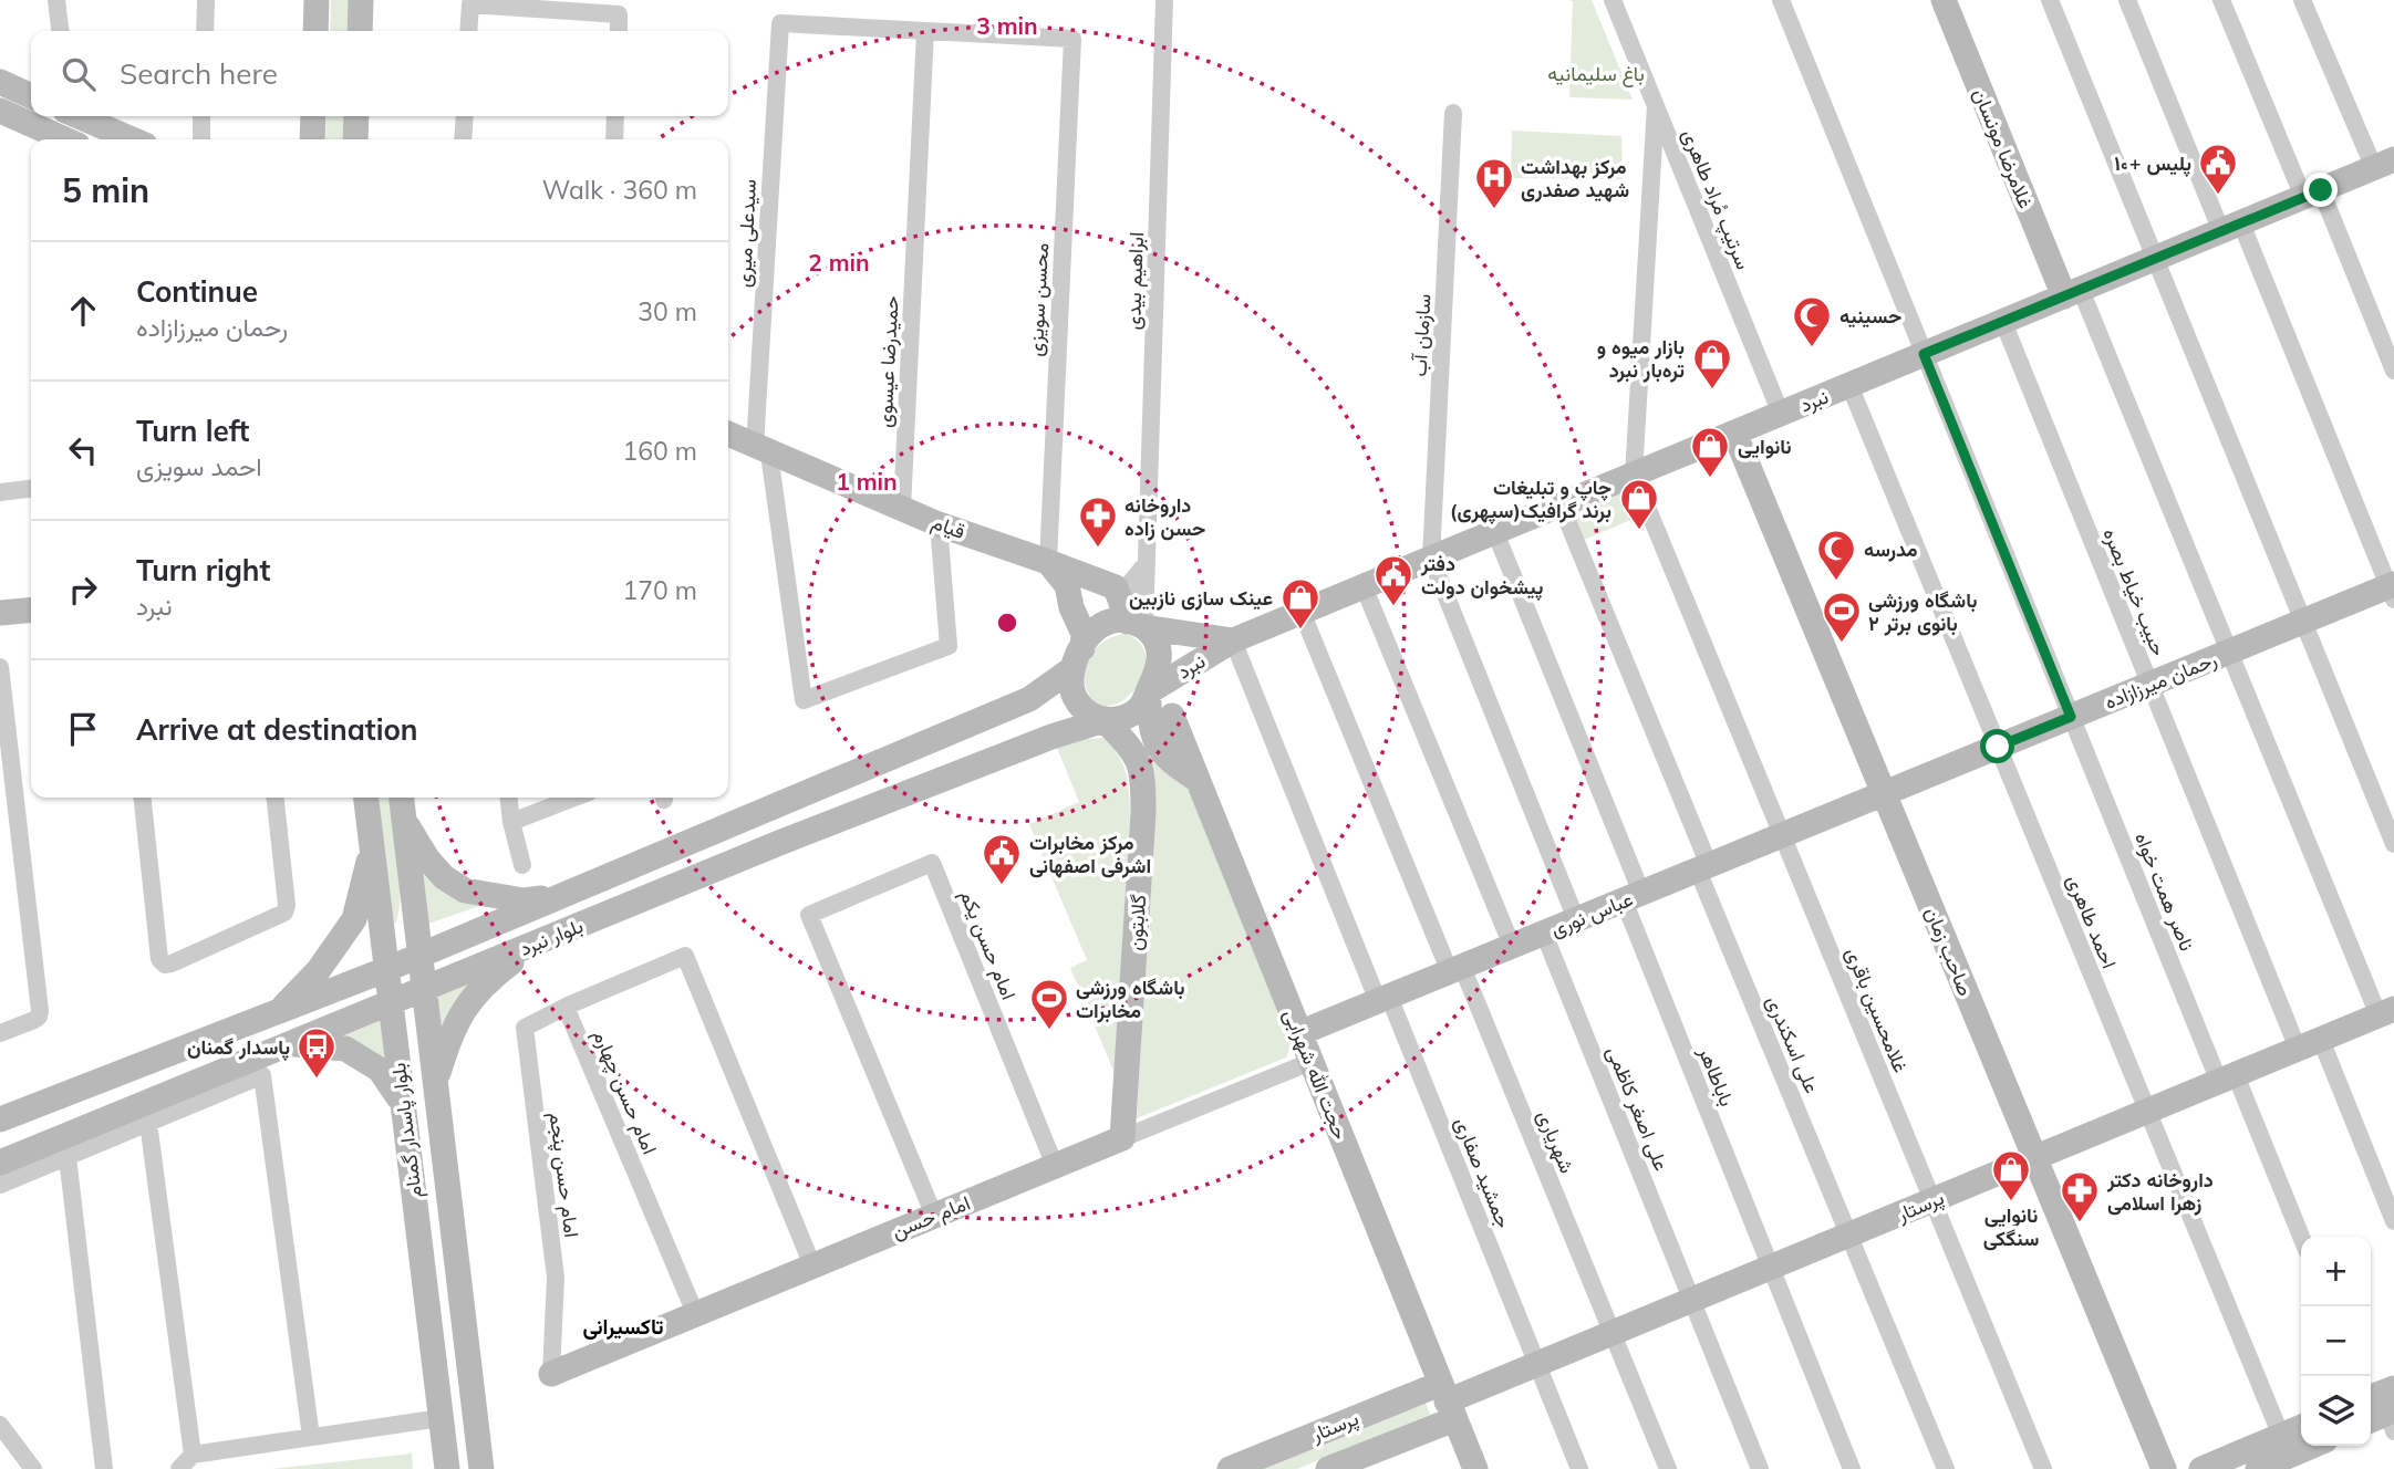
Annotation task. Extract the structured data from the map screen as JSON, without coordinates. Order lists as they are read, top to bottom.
{
  "streets": {
    "street": [
      "غلامرضا مونسان",
      "سرتیپ مُراد طاهری",
      "سیدعلی میری",
      "ابراهیم بیدی",
      "محسن سویزی",
      "سازمان آب",
      "حمیدرضا عیسوی",
      "نبرد",
      "قیام",
      "حبیب خیاط بصره",
      "رحمان میرزازاده",
      "ناصر همت خواه",
      "عباس نوری",
      "احمد طاهری",
      "گلابتون",
      "بلوار نبرد",
      "امام حسن یکم",
      "صاحب زمان",
      "غلامحسین باقری",
      "علی اسکندری",
      "حجت الله شهرابی",
      "باباطاهر",
      "امام حسن چهارم",
      "علی اصغر کاظمی",
      "بلوار پاسدار گمنام",
      "شهریاری",
      "جمشید صفاری",
      "امام حسن پنجم",
      "پرستار",
      "امام حسن"
    ]
  },
  "crossings": [
    ["غلامرضا مونسان", "نبرد"],
    ["سرتیپ مُراد طاهری", "نبرد"],
    ["سیدعلی میری", "محسن سویزی"],
    ["سیدعلی میری", "حمیدرضا عیسوی"],
    ["سیدعلی میری", "قیام"],
    ["ابراهیم بیدی", "نبرد"],
    ["ابراهیم بیدی", "قیام"],
    ["ابراهیم بیدی", "گلابتون"],
    ["ابراهیم بیدی", "بلوار نبرد"],
    ["محسن سویزی", "حمیدرضا عیسوی"],
    ["محسن سویزی", "قیام"],
    ["سازمان آب", "نبرد"],
    ["حمیدرضا عیسوی", "قیام"],
    ["نبرد", "قیام"],
    ["نبرد", "حبیب خیاط بصره"],
    ["نبرد", "ناصر همت خواه"],
    ["نبرد", "احمد طاهری"],
    ["نبرد", "گلابتون"],
    ["نبرد", "بلوار نبرد"],
    ["نبرد", "صاحب زمان"],
    ["نبرد", "غلامحسین باقری"],
    ["نبرد", "علی اسکندری"],
    ["نبرد", "باباطاهر"],
    ["نبرد", "شهریاری"],
    ["نبرد", "جمشید صفاری"],
    ["قیام", "گلابتون"],
    ["قیام", "بلوار نبرد"],
    ["حبیب خیاط بصره", "رحمان میرزازاده"],
    ["حبیب خیاط بصره", "پرستار"],
    ["رحمان میرزازاده", "ناصر همت خواه"],
    ["رحمان میرزازاده", "عباس نوری"],
    ["رحمان میرزازاده", "احمد طاهری"],
    ["رحمان میرزازاده", "صاحب زمان"],
    ["ناصر همت خواه", "پرستار"],
    ["عباس نوری", "صاحب زمان"],
    ["عباس نوری", "غلامحسین باقری"],
    ["عباس نوری", "علی اسکندری"],
    ["عباس نوری", "حجت الله شهرابی"],
    ["عباس نوری", "باباطاهر"],
    ["عباس نوری", "علی اصغر کاظمی"],
    ["عباس نوری", "شهریاری"],
    ["عباس نوری", "جمشید صفاری"],
    ["احمد طاهری", "پرستار"],
    ["گلابتون", "بلوار نبرد"],
    ["گلابتون", "امام حسن"],
    ["بلوار نبرد", "بلوار پاسدار گمنام"],
    ["امام حسن یکم", "امام حسن"],
    ["صاحب زمان", "پرستار"],
    ["غلامحسین باقری", "پرستار"],
    ["علی اسکندری", "پرستار"],
    ["حجت الله شهرابی", "پرستار"],
    ["حجت الله شهرابی", "امام حسن"],
    ["باباطاهر", "پرستار"],
    ["امام حسن چهارم", "امام حسن پنجم"],
    ["امام حسن چهارم", "امام حسن"],
    ["علی اصغر کاظمی", "پرستار"],
    ["شهریاری", "پرستار"],
    ["جمشید صفاری", "پرستار"],
    ["امام حسن پنجم", "امام حسن"]
  ],
  "districts": ["تاکسیرانی"],
  "parks": ["باغ سلیمانیه"],
  "places": {
    "public building": ["پلیس +۱۰", "دفتر پیشخوان دولت", "مرکز مخابرات اشرفی اصفهانی"],
    "hospital": ["مرکز بهداشت شهید صفدری"],
    "mosque": ["حسینیه", "مدرسه"],
    "shop": [
      "بازار میوه و تره‌بار نبرد",
      "نانوایی",
      "چاپ و تبلیغات برند گرافیک(سپهری)",
      "عینک سازی نازبین",
      "نانوایی سنگکی"
    ],
    "pharmacy": ["داروخانه حسن زاده", "داروخانه دکتر زهرا اسلامی"],
    "sports": ["باشگاه ورزشی بانوی برتر ۲", "باشگاه ورزشی مخابرات"],
    "bus stop": ["پاسدار گمنان"]
  },
  "page": {
    "search": "Search here",
    "heading": ["5 min", "Walk · 360 m"],
    "list": [
      ["Continue", "رحمان میرزازاده", "30 m"],
      ["Turn left", "احمد سویزی", "160 m"],
      ["Turn right", "نبرد", "170 m"],
      "Arrive at destination"
    ],
    "map_buttons": ["+", "−"]
  },
  "rings": ["3 min", "2 min", "1 min"]
}
